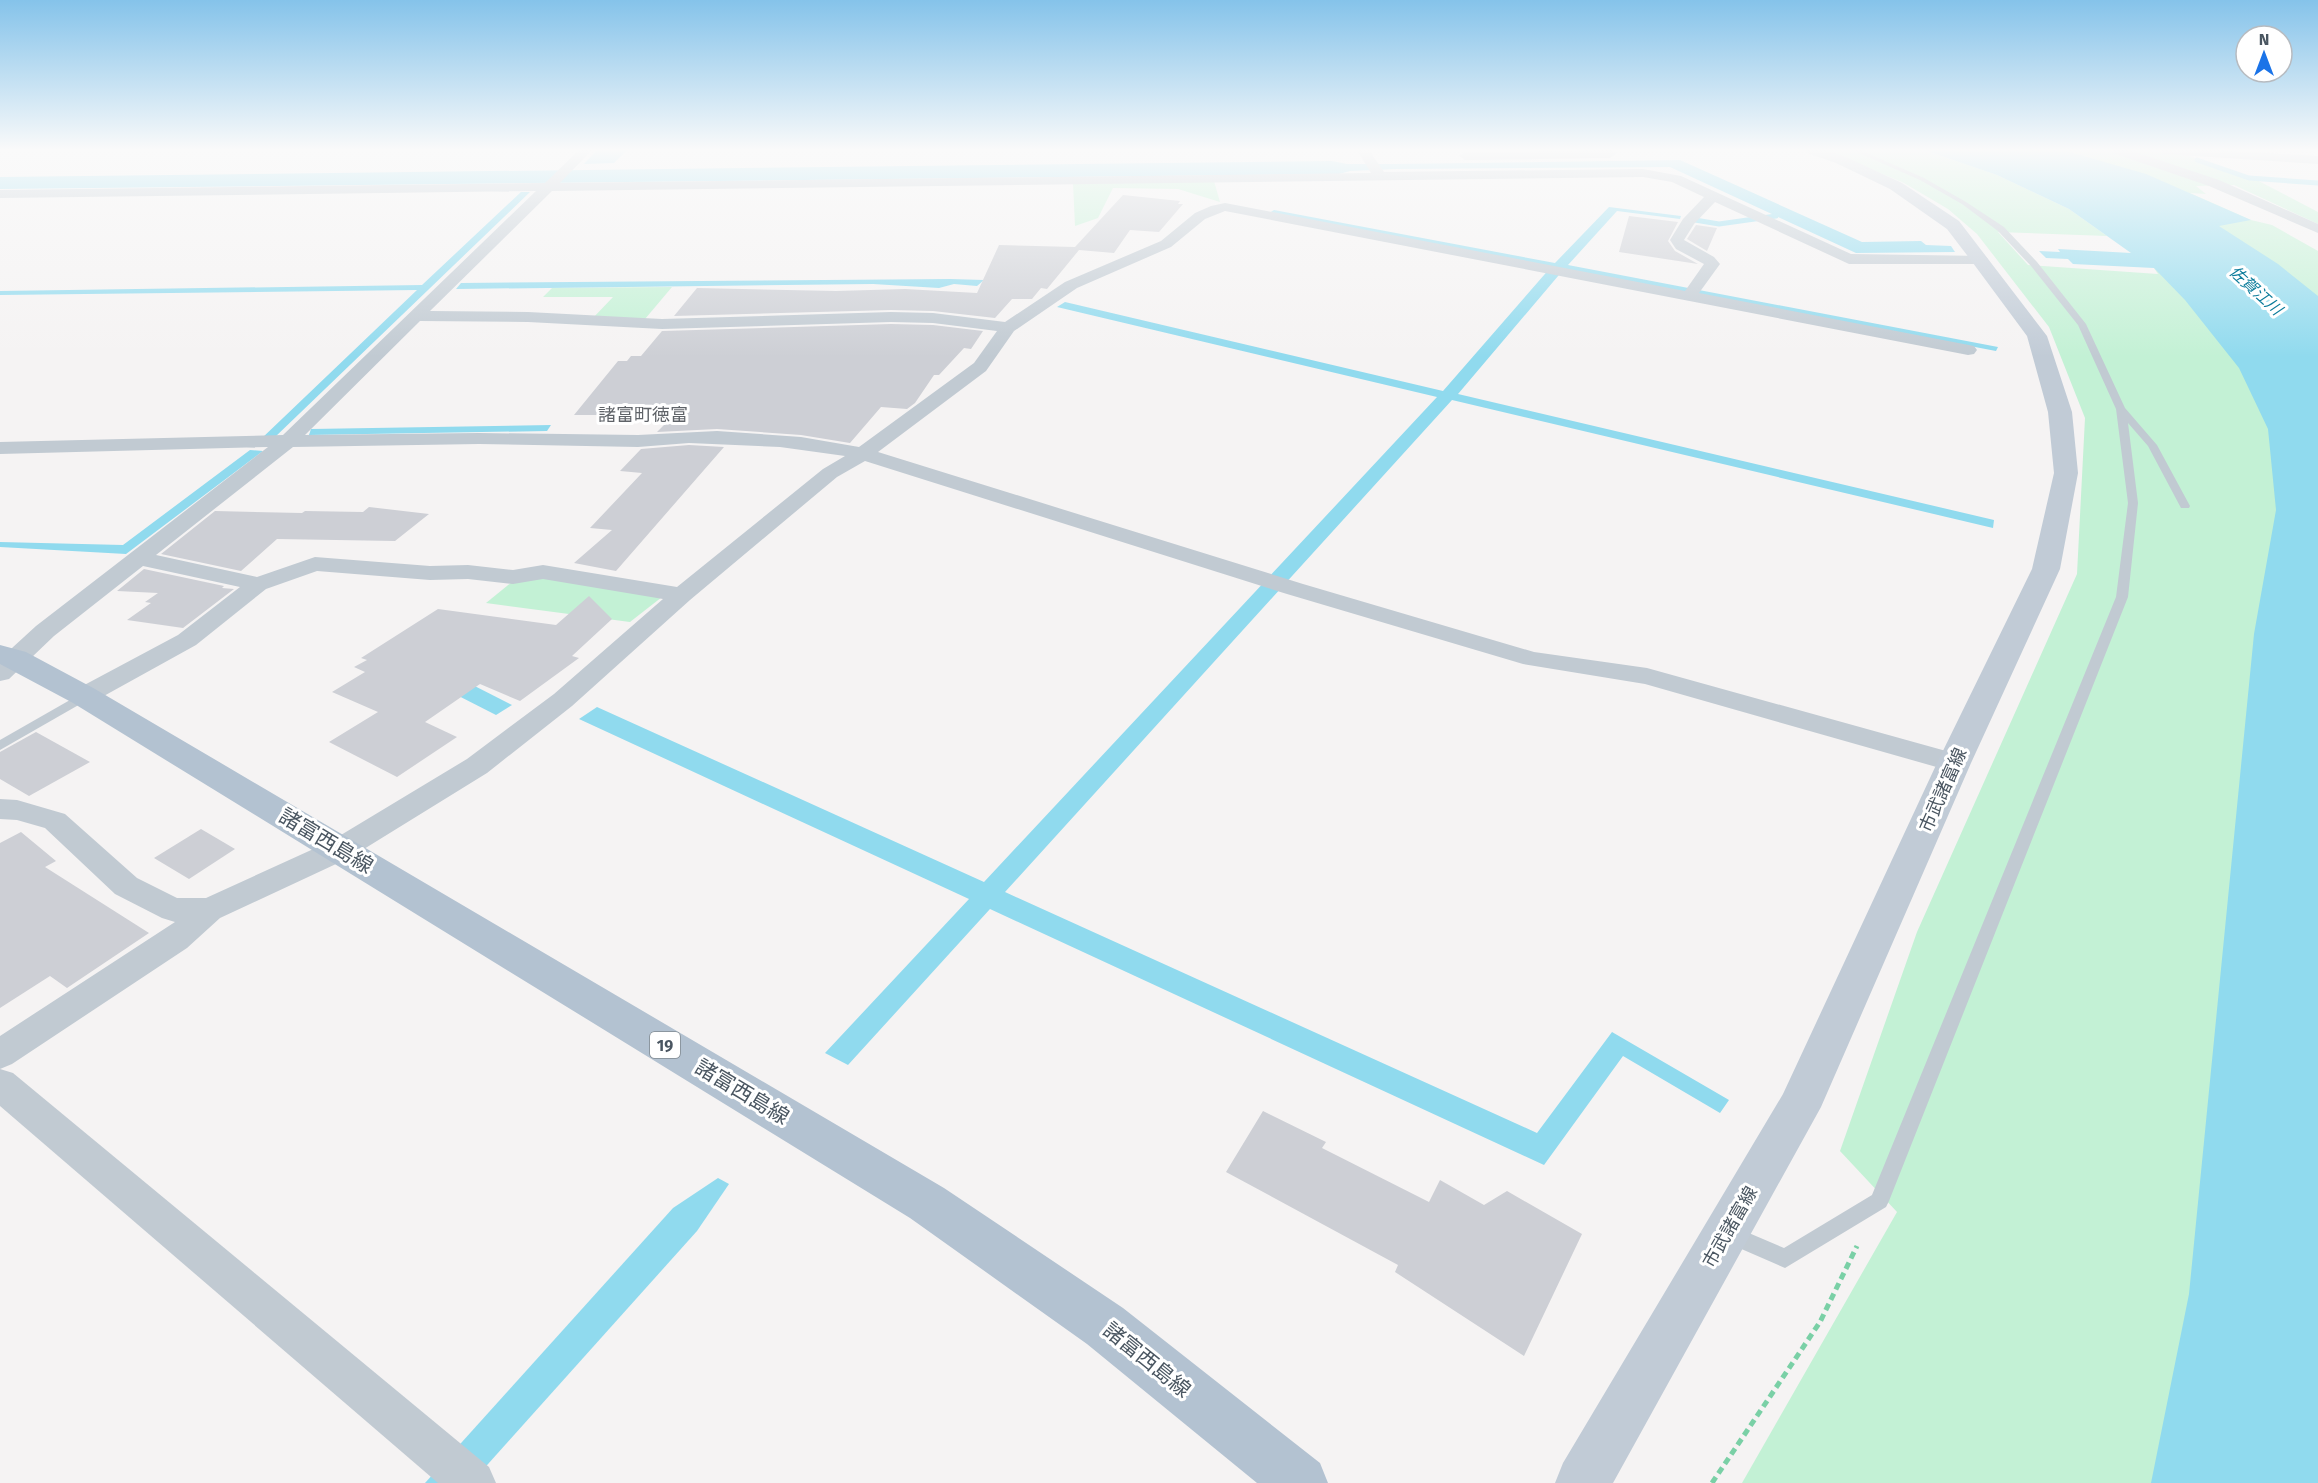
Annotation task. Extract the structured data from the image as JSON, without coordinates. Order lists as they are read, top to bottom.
{
  "streets": {
    "main road": ["市武諸富線", "諸富西島線", "19"]
  },
  "districts": ["諸富町徳富"],
  "water": ["佐賀江川"],
  "north": "top"
}
